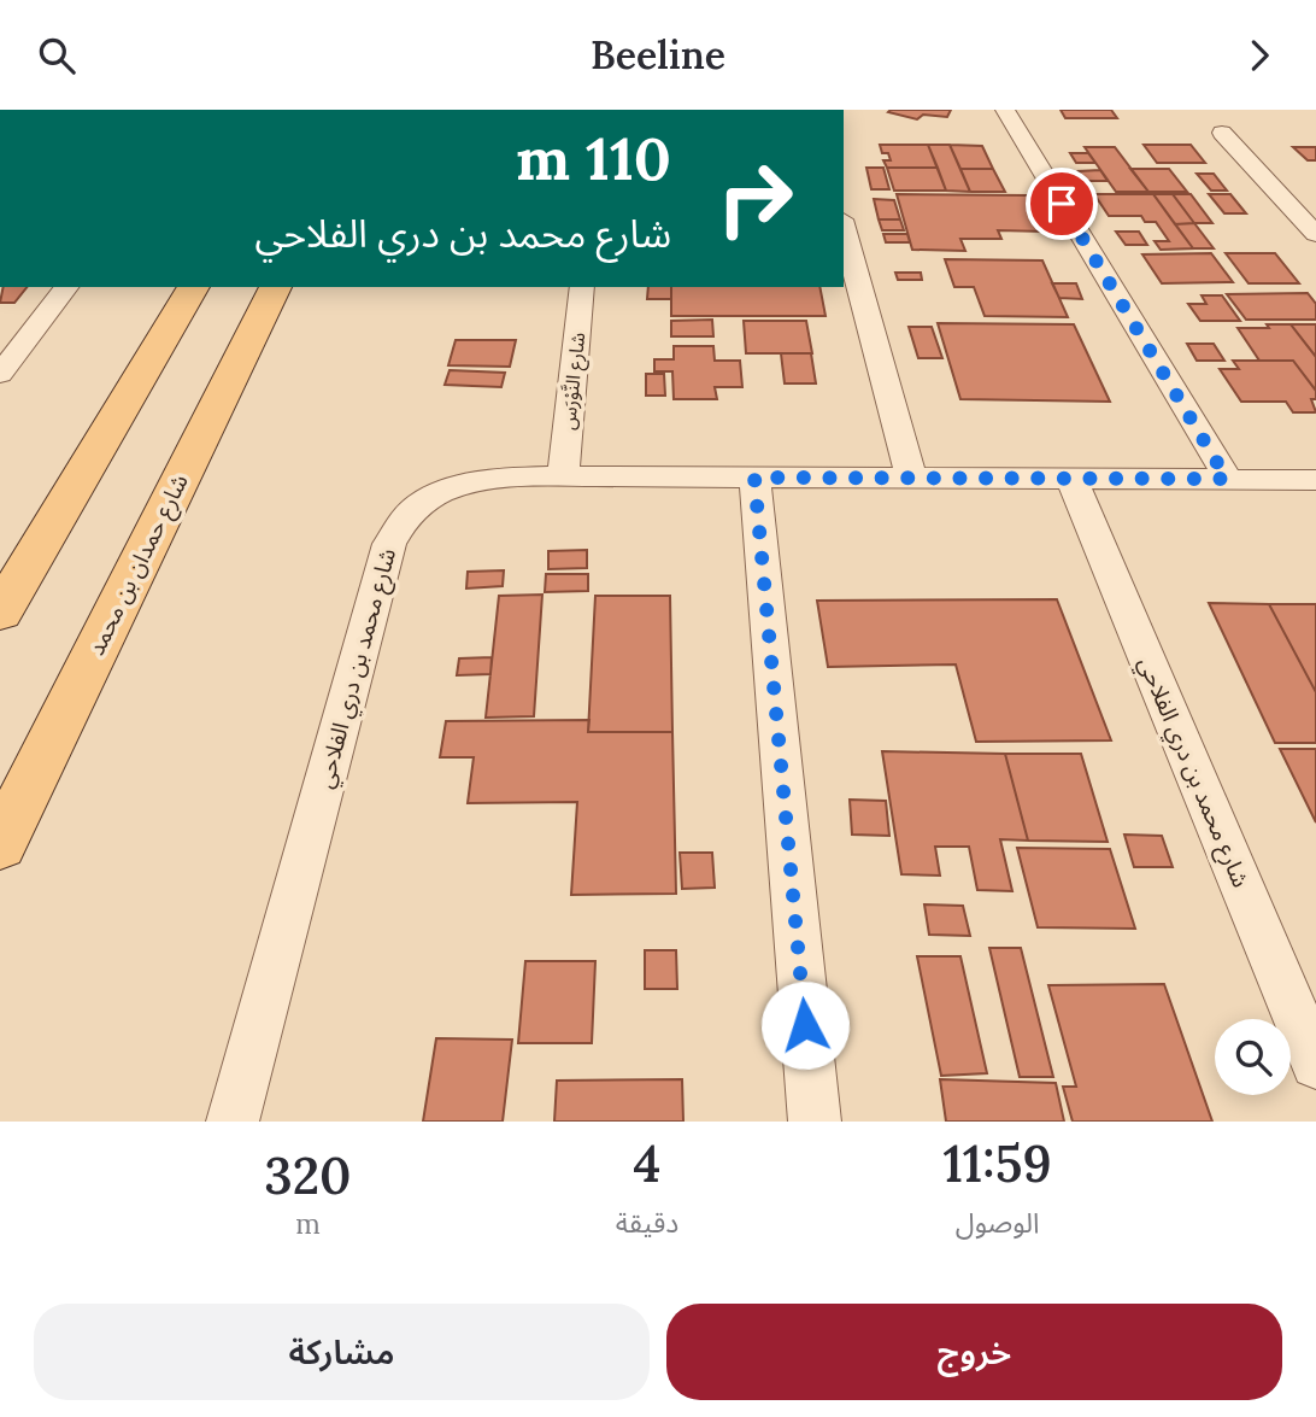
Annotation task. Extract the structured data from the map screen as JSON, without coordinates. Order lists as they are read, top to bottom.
{
  "streets": {
    "main road": ["شارع حمدان بن محمد"],
    "street": ["شارع النَّوْرَس", "شارع محمد بن دري الفلاحي"]
  },
  "crossings": [
    ["شارع النَّوْرَس", "شارع محمد بن دري الفلاحي"]
  ],
  "page": {
    "header": "Beeline",
    "turn": ["110 m", "شارع محمد بن دري الفلاحي"],
    "eta": [
      "11:59",
      "الوصول",
      "4",
      "دقيقة",
      "320",
      "m"
    ],
    "buttons": ["خروج", "مشاركة"]
  }
}
